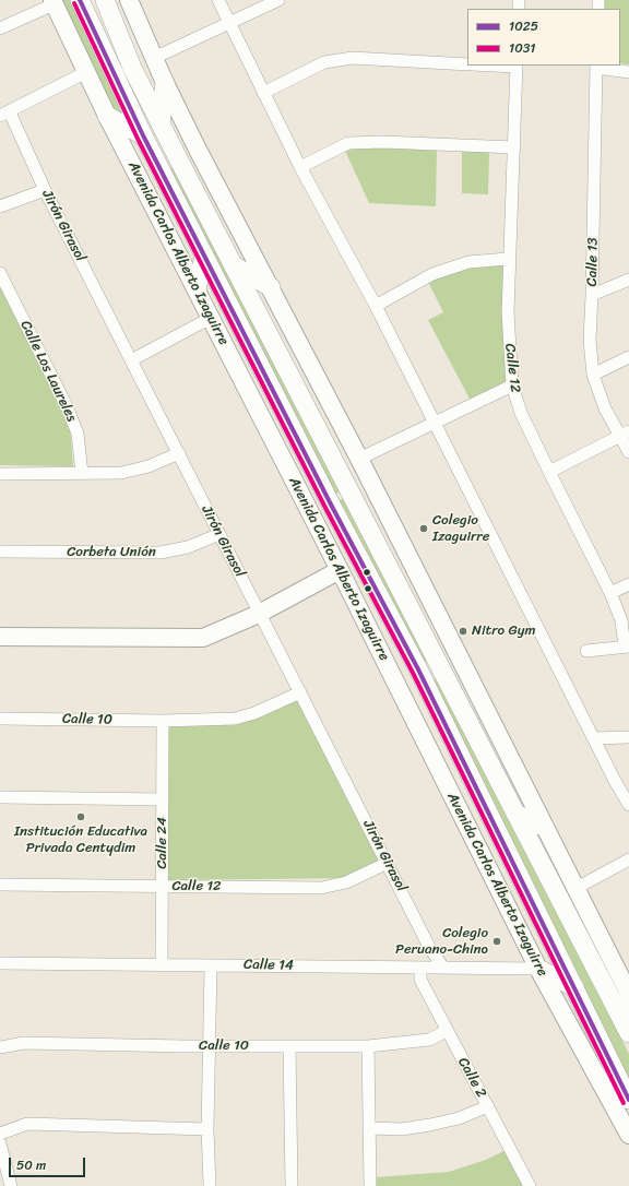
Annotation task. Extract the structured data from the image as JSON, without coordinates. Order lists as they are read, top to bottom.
{
  "streets": {
    "main road": ["Avenida Carlos Alberto Izaguirre"],
    "street": [
      "Jirón Girasol",
      "Calle 13",
      "Calle 12",
      "Calle Los Laureles",
      "Corbeta Unión",
      "Calle 10",
      "Calle 24",
      "Calle 14",
      "Calle 2"
    ]
  },
  "crossings": [
    ["Jirón Girasol", "Calle 12"],
    ["Jirón Girasol", "Corbeta Unión"],
    ["Jirón Girasol", "Calle 10"],
    ["Jirón Girasol", "Calle 14"],
    ["Avenida Carlos Alberto Izaguirre", "Calle 14"],
    ["Calle 12", "Calle 24"],
    ["Calle 10", "Calle 24"],
    ["Calle 10", "Calle 2"],
    ["Calle 24", "Calle 14"],
    ["Calle 14", "Calle 2"]
  ],
  "places": [
    "Colegio Izaguirre",
    "Nitro Gym",
    "Institución Educativa Privada Centydim",
    "Colegio Peruano-Chino"
  ],
  "lines": ["transit line 1025", "transit line 1031"],
  "legend": ["1025", "1031"],
  "scale_bar": "50 m"
}
